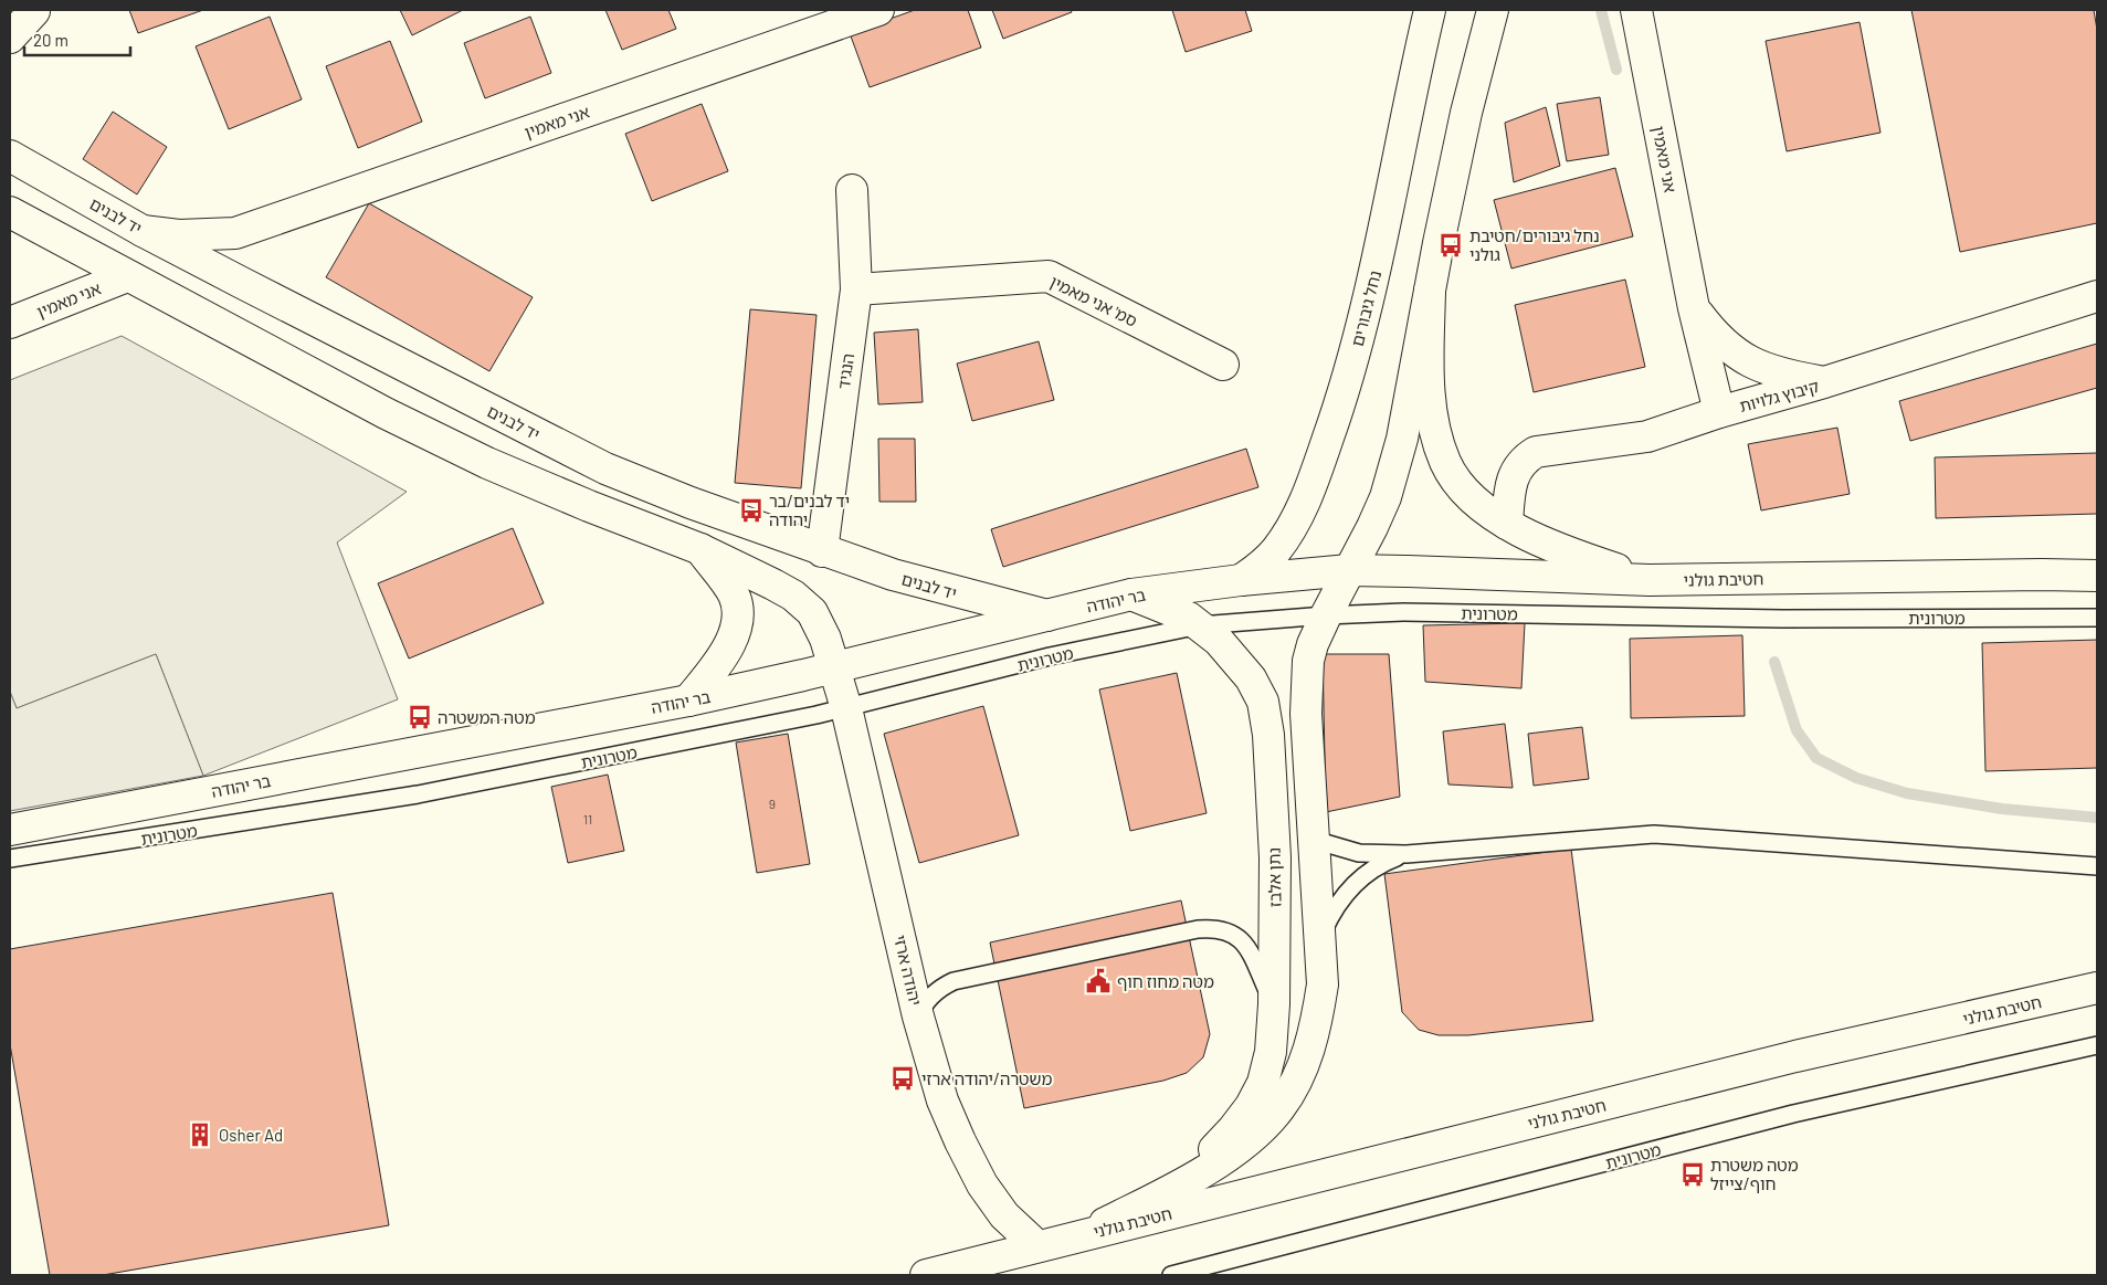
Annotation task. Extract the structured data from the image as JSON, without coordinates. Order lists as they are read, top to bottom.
{
  "streets": {
    "main road": [
      "אני מאמין",
      "יד לבנים",
      "סמ' אני מאמין",
      "נחל גיבורים",
      "הנגיד",
      "קיבוץ גלויות",
      "חטיבת גולני",
      "בר יהודה",
      "נתן אלבז",
      "יהודה ארזי"
    ],
    "lane": ["מטרונית"]
  },
  "crossings": [
    ["אני מאמין", "יד לבנים"],
    ["אני מאמין", "קיבוץ גלויות"],
    ["יד לבנים", "הנגיד"],
    ["יד לבנים", "בר יהודה"],
    ["סמ' אני מאמין", "הנגיד"],
    ["נחל גיבורים", "בר יהודה"],
    ["חטיבת גולני", "בר יהודה"],
    ["חטיבת גולני", "נתן אלבז"],
    ["חטיבת גולני", "יהודה ארזי"],
    ["בר יהודה", "נתן אלבז"],
    ["בר יהודה", "יהודה ארזי"],
    ["מטרונית", "נתן אלבז"],
    ["מטרונית", "יהודה ארזי"]
  ],
  "places": {
    "bus stop": [
      "נחל גיבורים/חטיבת גולני",
      "יד לבנים/בר יהודה",
      "מטה המשטרה",
      "משטרה/יהודה ארזי",
      "מטה משטרת חוף/צייזל"
    ],
    "public building": ["מטה מחוז חוף"],
    "building": ["Osher Ad"]
  },
  "house_numbers": ["9", "11"],
  "scale_bar": "20 m"
}
